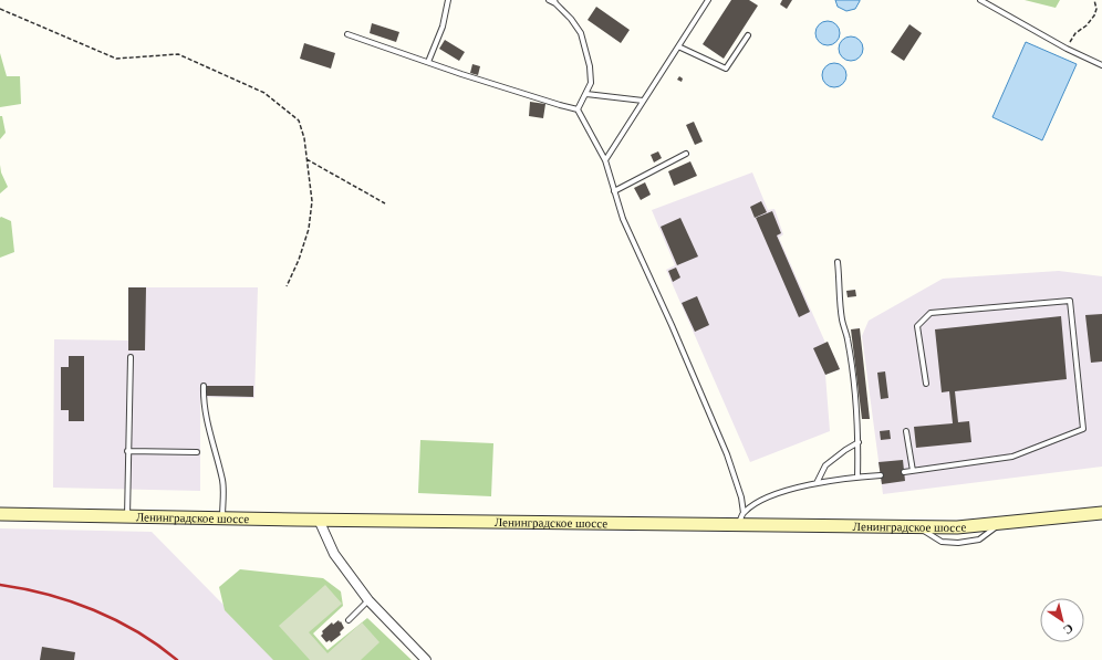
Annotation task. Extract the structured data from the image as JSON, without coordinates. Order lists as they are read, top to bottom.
{
  "streets": {
    "main road": ["Ленинградское шоссе"]
  },
  "north": "bottom right"
}
